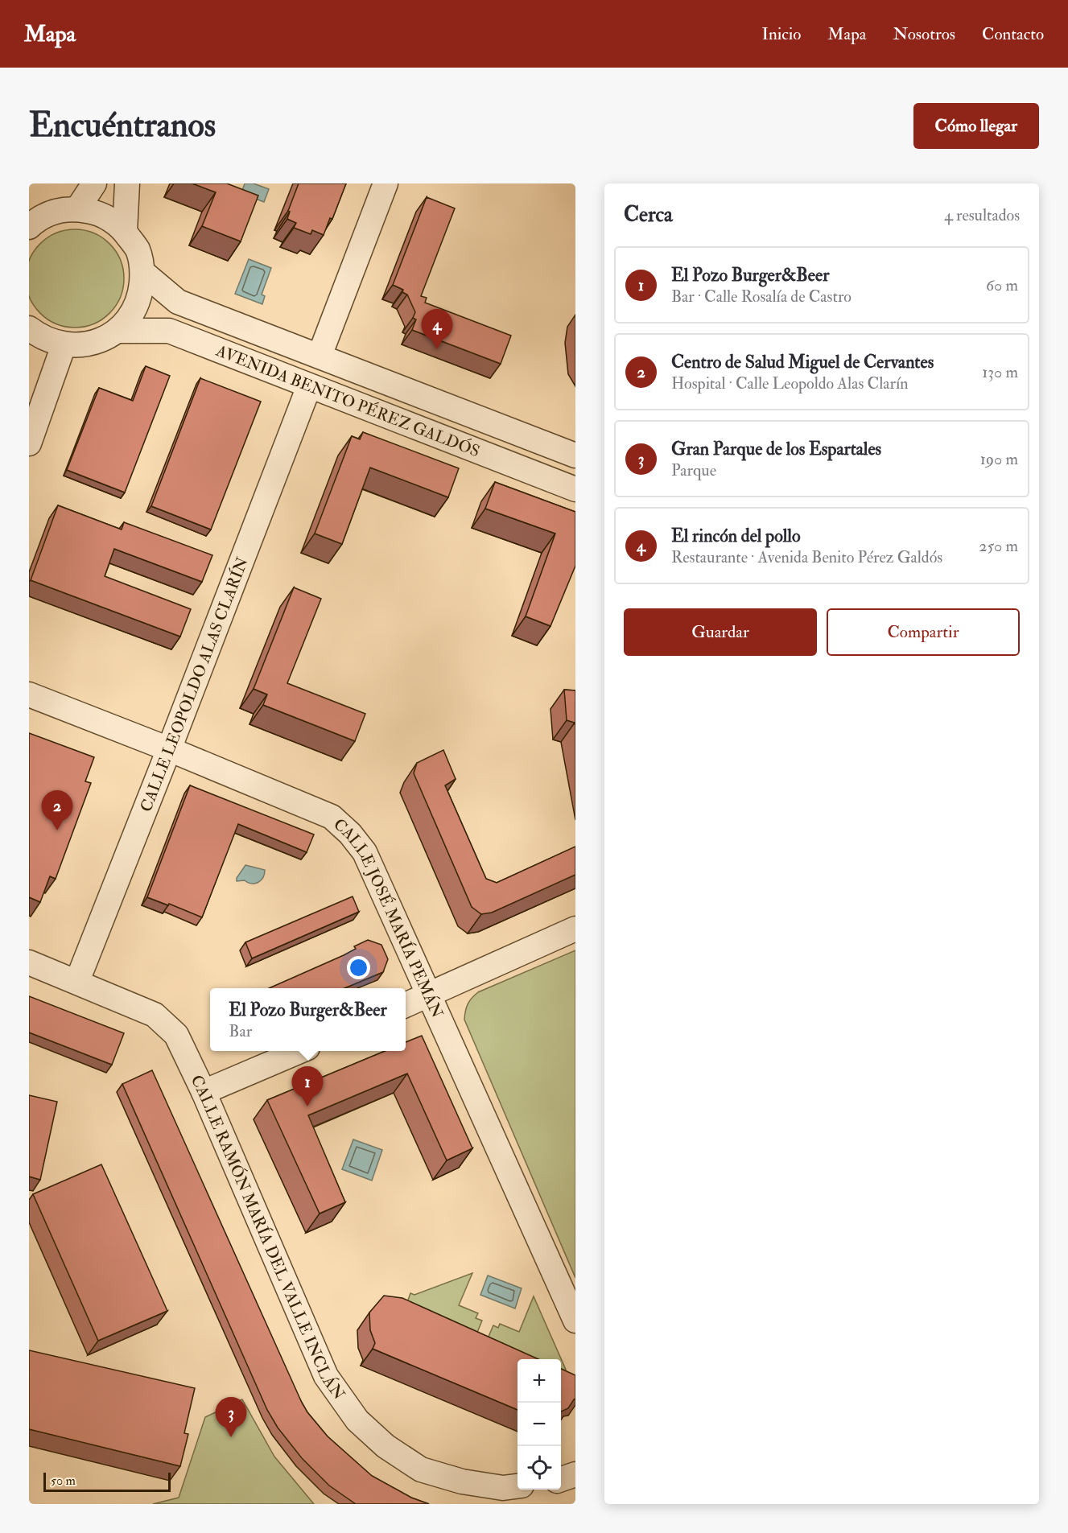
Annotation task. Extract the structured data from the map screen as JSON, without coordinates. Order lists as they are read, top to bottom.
{
  "streets": {
    "street": [
      "AVENIDA BENITO PÉREZ GALDÓS",
      "CALLE LEOPOLDO ALAS CLARÍN",
      "CALLE JOSÉ MARÍA PEMÁN",
      "CALLE RAMÓN MARÍA DEL VALLE INCLÁN"
    ]
  },
  "crossings": [
    ["AVENIDA BENITO PÉREZ GALDÓS", "CALLE LEOPOLDO ALAS CLARÍN"],
    ["CALLE LEOPOLDO ALAS CLARÍN", "CALLE JOSÉ MARÍA PEMÁN"],
    ["CALLE LEOPOLDO ALAS CLARÍN", "CALLE RAMÓN MARÍA DEL VALLE INCLÁN"]
  ],
  "scale_bar": "50 m",
  "page": {
    "header": "Mapa",
    "nav": [
      "Inicio",
      "Mapa",
      "Nosotros",
      "Contacto"
    ],
    "buttons": [
      "Cómo llegar",
      ["Guardar", "Compartir"]
    ],
    "title": "Encuéntranos",
    "heading": ["Cerca", "4 resultados"],
    "list": [
      {
        "mark": "1",
        "name": "El Pozo Burger&Beer",
        "note": "Bar · Calle Rosalía de Castro",
        "value": "60 m"
      },
      {
        "mark": "2",
        "name": "Centro de Salud Miguel de Cervantes",
        "note": "Hospital · Calle Leopoldo Alas Clarín",
        "value": "130 m"
      },
      {
        "mark": "3",
        "name": "Gran Parque de los Espartales",
        "note": "Parque",
        "value": "190 m"
      },
      {
        "mark": "4",
        "name": "El rincón del pollo",
        "note": "Restaurante · Avenida Benito Pérez Galdós",
        "value": "250 m"
      }
    ],
    "pins": [
      "4",
      "2",
      "1",
      "3"
    ],
    "popup": ["El Pozo Burger&Beer", "Bar"],
    "map_buttons": ["+", "−"],
    "scale": "50 m"
  }
}
